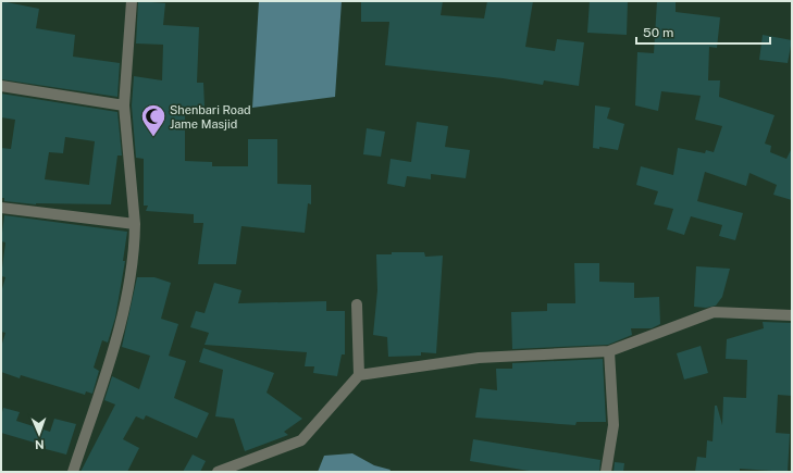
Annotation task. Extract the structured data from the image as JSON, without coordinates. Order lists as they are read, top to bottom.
{
  "places": {
    "mosque": ["Shenbari Road Jame Masjid"]
  },
  "scale_bar": "50 m",
  "north": "bottom"
}
